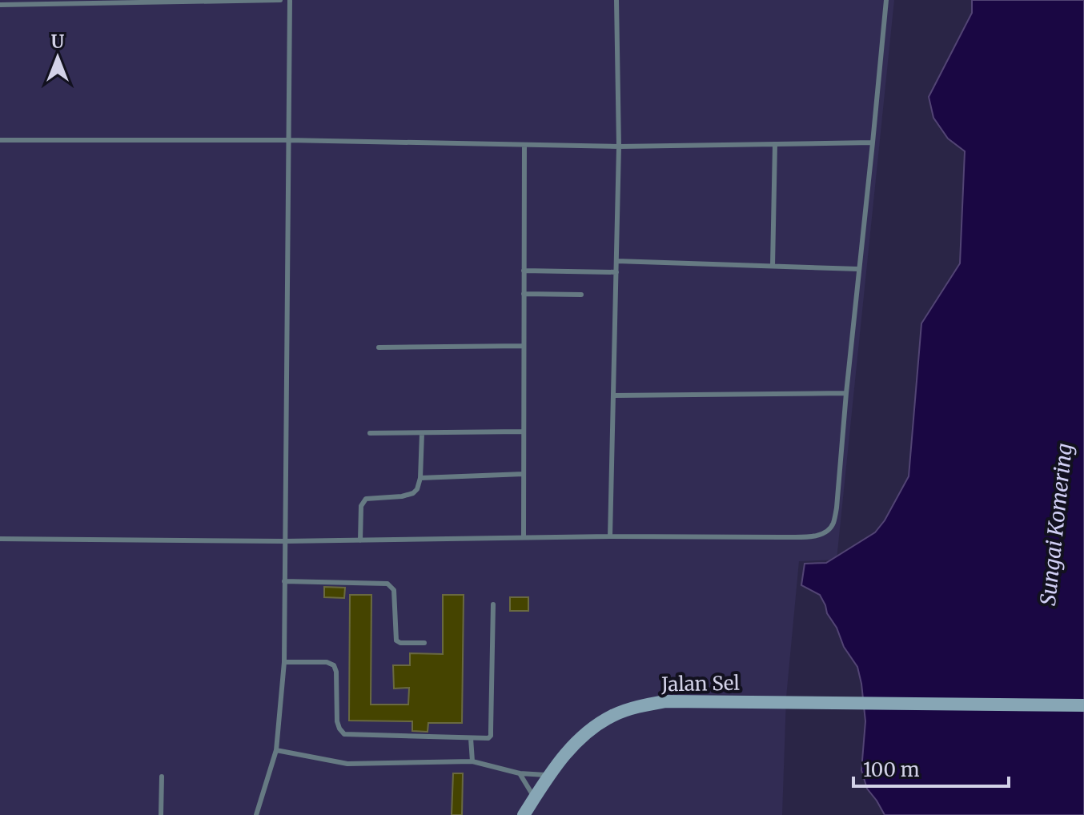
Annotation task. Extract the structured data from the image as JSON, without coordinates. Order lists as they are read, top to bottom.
{
  "streets": {
    "street": ["Jalan Sel"]
  },
  "water": ["Sungai Komering"],
  "scale_bar": "100 m",
  "north": "top"
}
